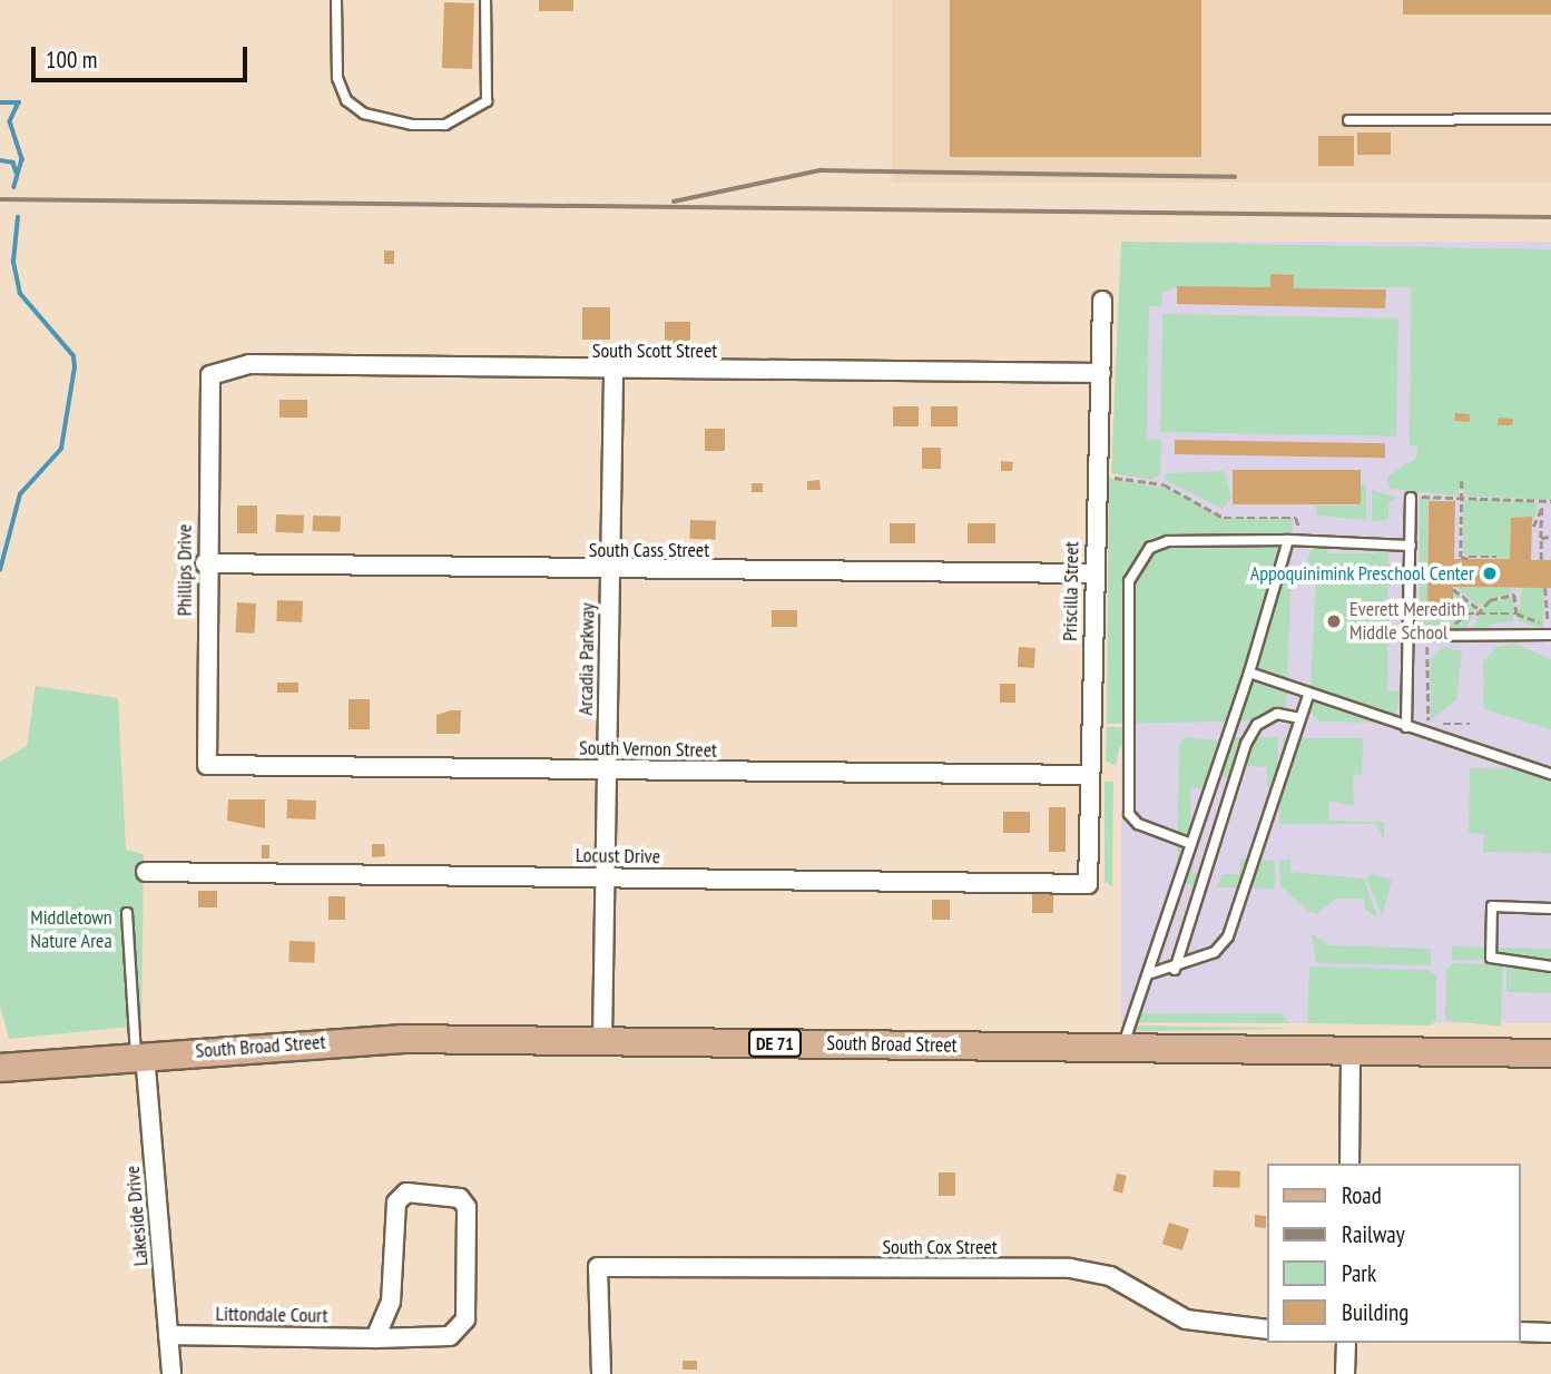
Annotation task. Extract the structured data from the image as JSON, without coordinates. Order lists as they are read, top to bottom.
{
  "streets": {
    "main road": ["DE 71", "South Broad Street"],
    "street": [
      "South Scott Street",
      "South Cass Street",
      "Phillips Drive",
      "Priscilla Street",
      "Arcadia Parkway",
      "South Vernon Street",
      "Locust Drive",
      "Lakeside Drive",
      "South Cox Street",
      "Littondale Court"
    ]
  },
  "crossings": [
    ["South Scott Street", "Phillips Drive"],
    ["South Scott Street", "Priscilla Street"],
    ["South Scott Street", "Arcadia Parkway"],
    ["South Cass Street", "Phillips Drive"],
    ["South Cass Street", "Priscilla Street"],
    ["South Cass Street", "Arcadia Parkway"],
    ["Phillips Drive", "South Vernon Street"],
    ["Priscilla Street", "South Vernon Street"],
    ["Priscilla Street", "Locust Drive"],
    ["Arcadia Parkway", "South Vernon Street"],
    ["Arcadia Parkway", "Locust Drive"],
    ["Arcadia Parkway", "South Broad Street"],
    ["South Broad Street", "Lakeside Drive"],
    ["Lakeside Drive", "Littondale Court"]
  ],
  "parks": ["Middletown Nature Area"],
  "places": ["Appoquinimink Preschool Center", "Everett Meredith Middle School"],
  "legend": [
    "Road",
    "Railway",
    "Park",
    "Building"
  ],
  "scale_bar": "100 m"
}
